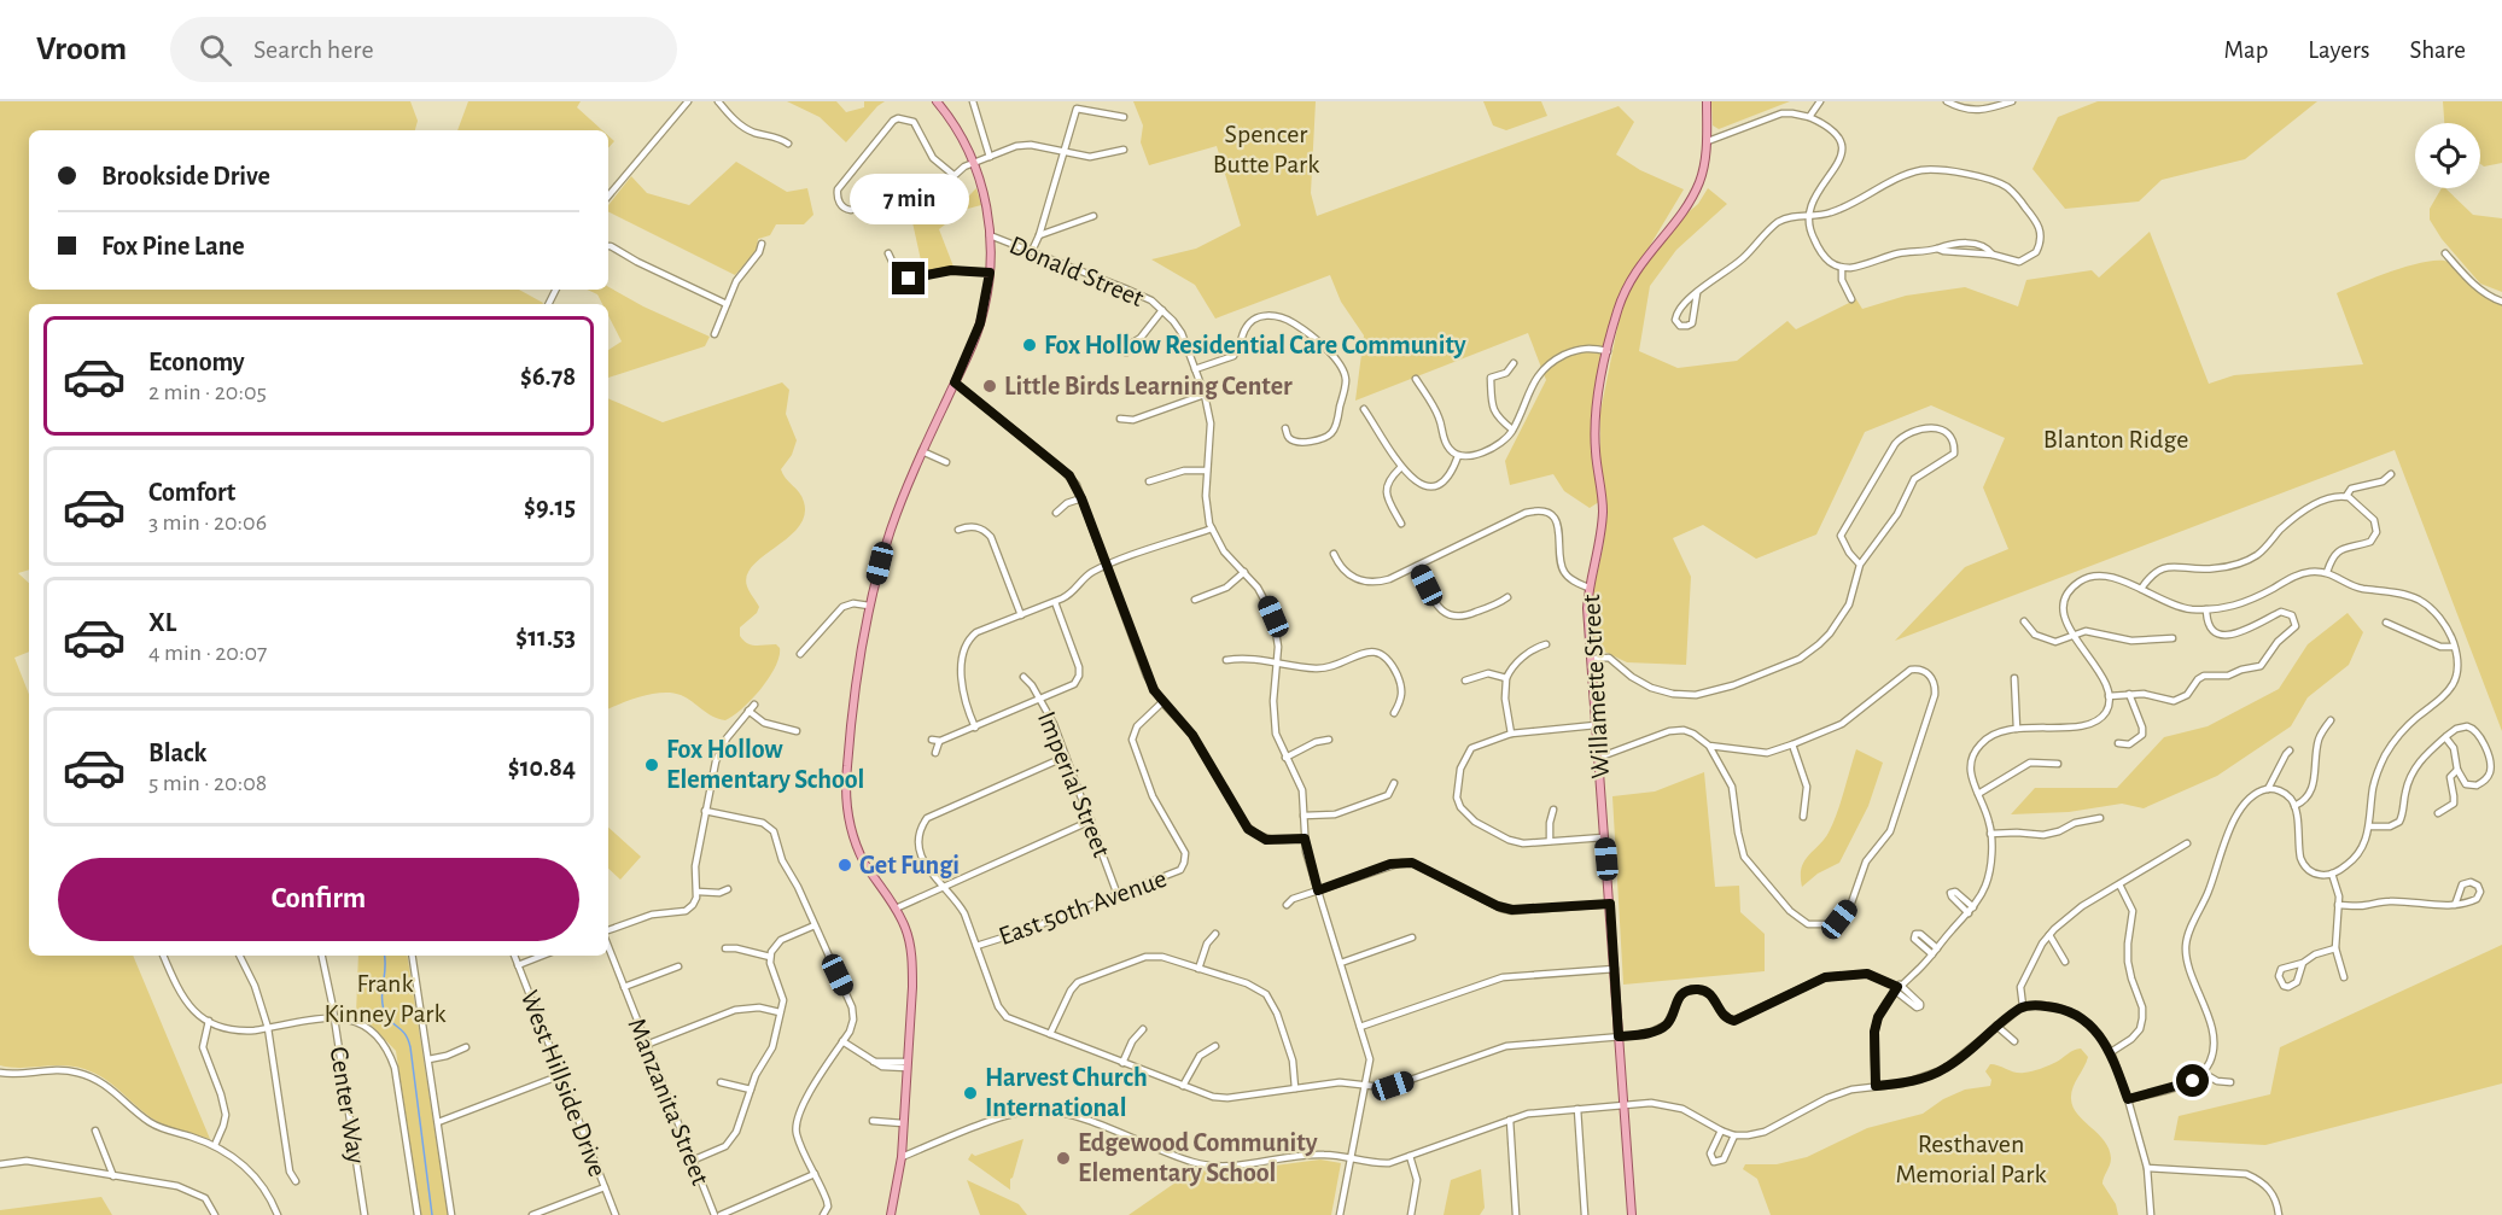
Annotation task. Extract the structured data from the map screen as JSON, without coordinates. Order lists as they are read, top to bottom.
{
  "streets": {
    "main road": ["Willamette Street"],
    "street": [
      "Donald Street",
      "Imperial Street",
      "East 50th Avenue",
      "West Hillside Drive",
      "Manzanita Street",
      "Center Way"
    ]
  },
  "crossings": [
    ["Imperial Street", "East 50th Avenue"]
  ],
  "parks": [
    "Spencer Butte Park",
    "Blanton Ridge",
    "Frank Kinney Park",
    "Resthaven Memorial Park"
  ],
  "places": [
    "Fox Hollow Residential Care Community",
    "Little Birds Learning Center",
    "Fox Hollow Elementary School",
    "Get Fungi",
    "Harvest Church International",
    "Edgewood Community Elementary School"
  ],
  "page": {
    "header": "Vroom",
    "search": "Search here",
    "nav": ["Map", "Layers", "Share"],
    "banner": ["Brookside Drive", "Fox Pine Lane"],
    "bubble": "7 min",
    "list": [
      {
        "name": "Economy",
        "note": "2 min · 20:05",
        "value": "$6.78"
      },
      {
        "name": "Comfort",
        "note": "3 min · 20:06",
        "value": "$9.15"
      },
      {
        "name": "XL",
        "note": "4 min · 20:07",
        "value": "$11.53"
      },
      {
        "name": "Black",
        "note": "5 min · 20:08",
        "value": "$10.84"
      }
    ],
    "buttons": "Confirm"
  }
}
